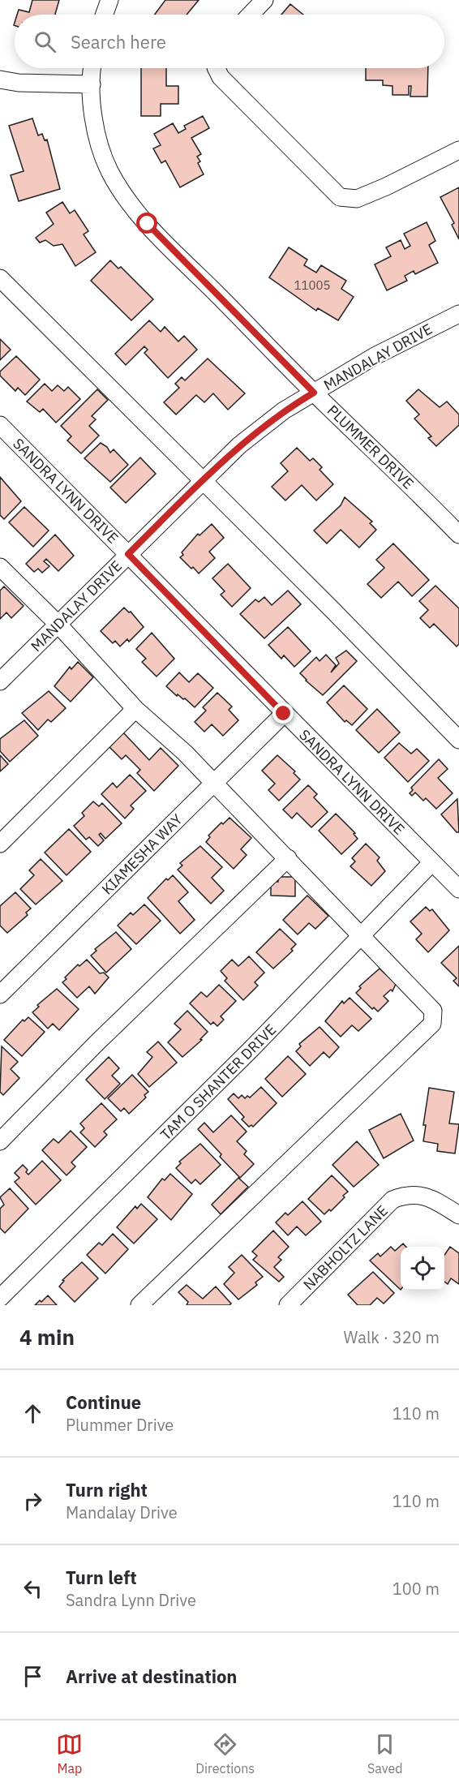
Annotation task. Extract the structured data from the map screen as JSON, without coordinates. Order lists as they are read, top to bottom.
{
  "streets": {
    "street": [
      "MANDALAY DRIVE",
      "PLUMMER DRIVE",
      "SANDRA LYNN DRIVE",
      "KIAMESHA WAY",
      "TAM O SHANTER DRIVE",
      "NABHOLTZ LANE"
    ]
  },
  "crossings": [
    ["MANDALAY DRIVE", "PLUMMER DRIVE"],
    ["MANDALAY DRIVE", "SANDRA LYNN DRIVE"],
    ["SANDRA LYNN DRIVE", "KIAMESHA WAY"],
    ["SANDRA LYNN DRIVE", "TAM O SHANTER DRIVE"]
  ],
  "house_numbers": ["11005"],
  "page": {
    "search": "Search here",
    "heading": ["4 min", "Walk · 320 m"],
    "list": [
      ["Continue", "Plummer Drive", "110 m"],
      ["Turn right", "Mandalay Drive", "110 m"],
      ["Turn left", "Sandra Lynn Drive", "100 m"],
      "Arrive at destination"
    ],
    "nav": ["Map", "Directions", "Saved"]
  }
}
